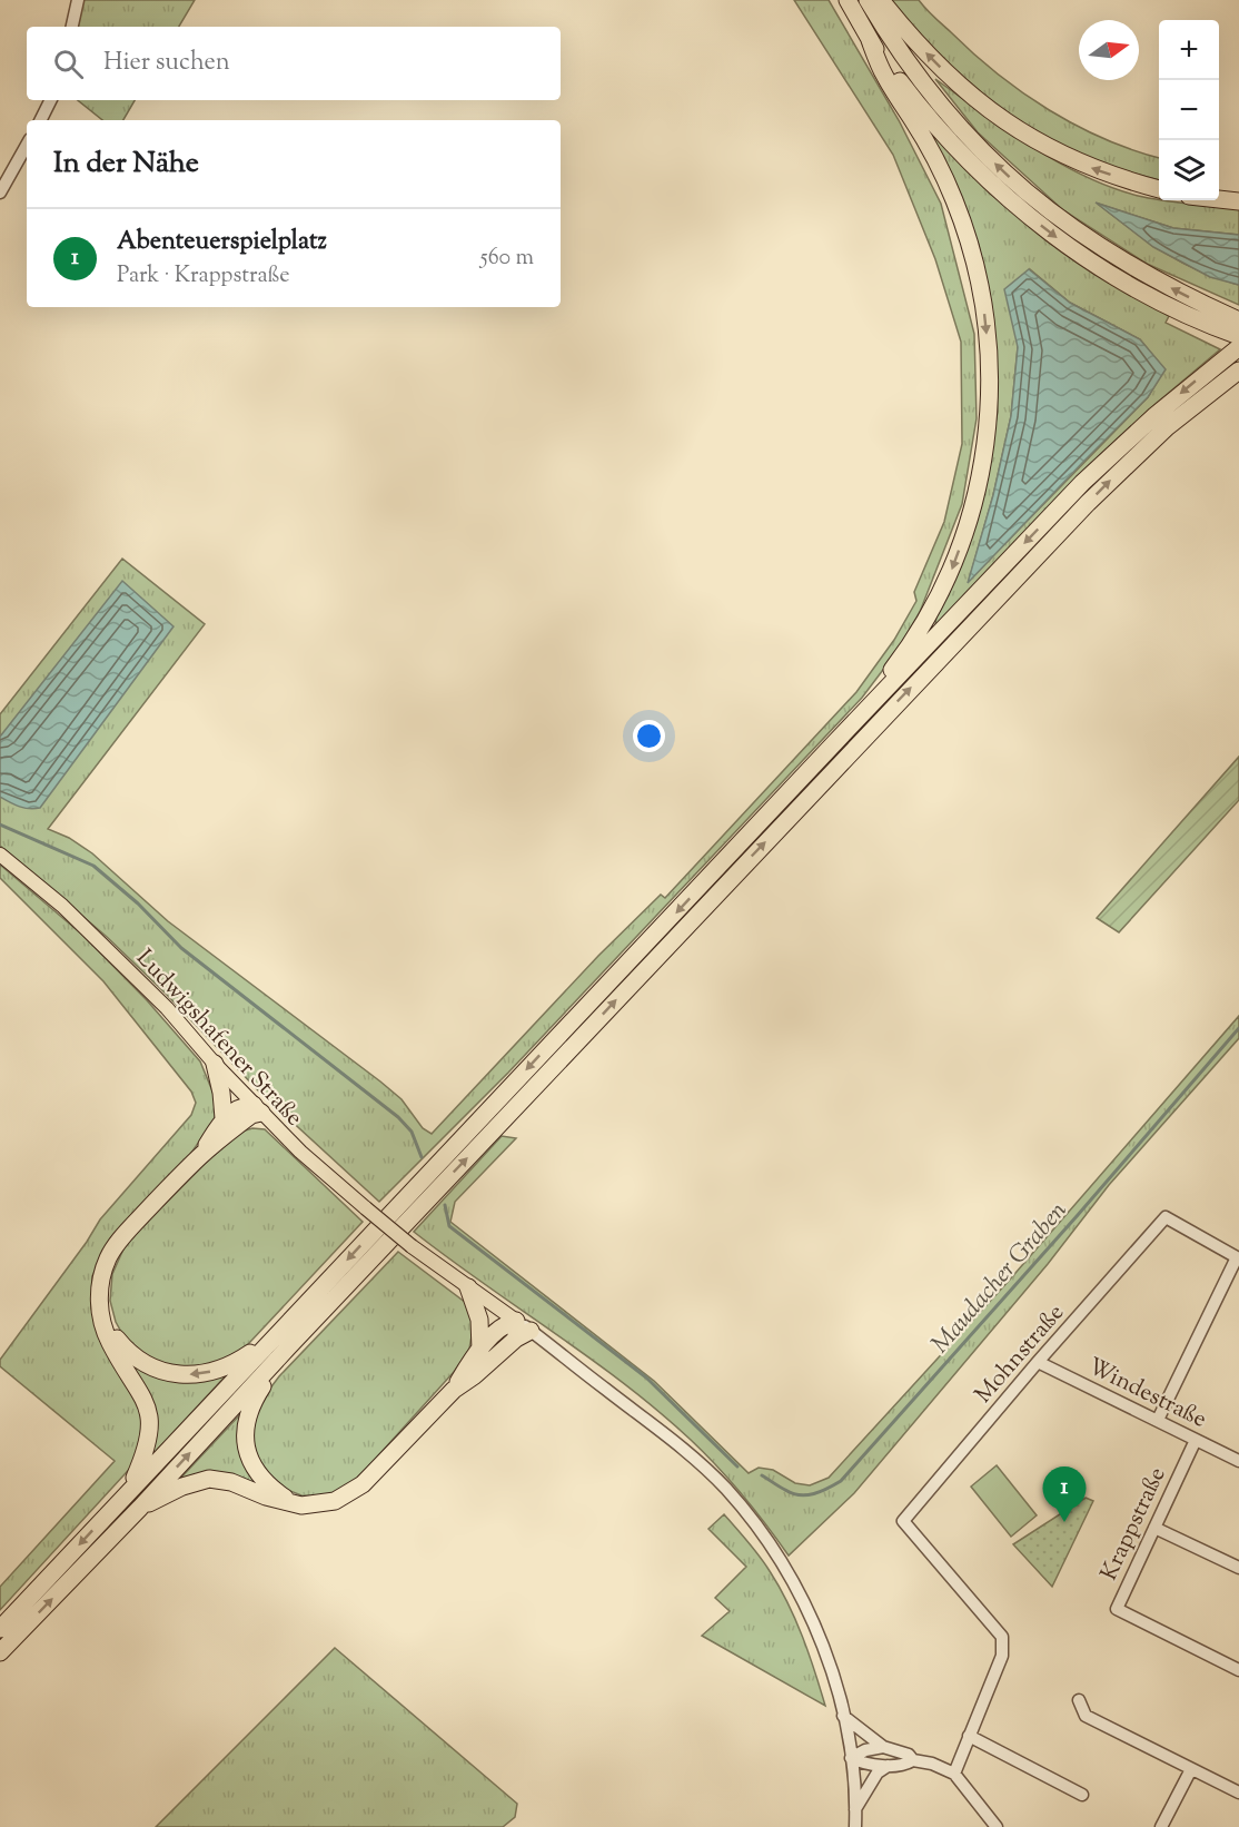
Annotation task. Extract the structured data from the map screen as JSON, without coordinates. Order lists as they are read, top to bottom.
{
  "streets": {
    "main road": ["Ludwigshafener Straße"],
    "street": ["Mohnstraße", "Windestraße", "Krappstraße"]
  },
  "crossings": [
    ["Mohnstraße", "Windestraße"],
    ["Windestraße", "Krappstraße"]
  ],
  "water": ["Maudacher Graben"],
  "north": "right",
  "page": {
    "map_buttons": ["+", "−"],
    "search": "Hier suchen",
    "heading": "In der Nähe",
    "list": [
      {
        "mark": "1",
        "name": "Abenteuerspielplatz",
        "note": "Park · Krappstraße",
        "value": "560 m"
      }
    ],
    "pins": "1"
  }
}
